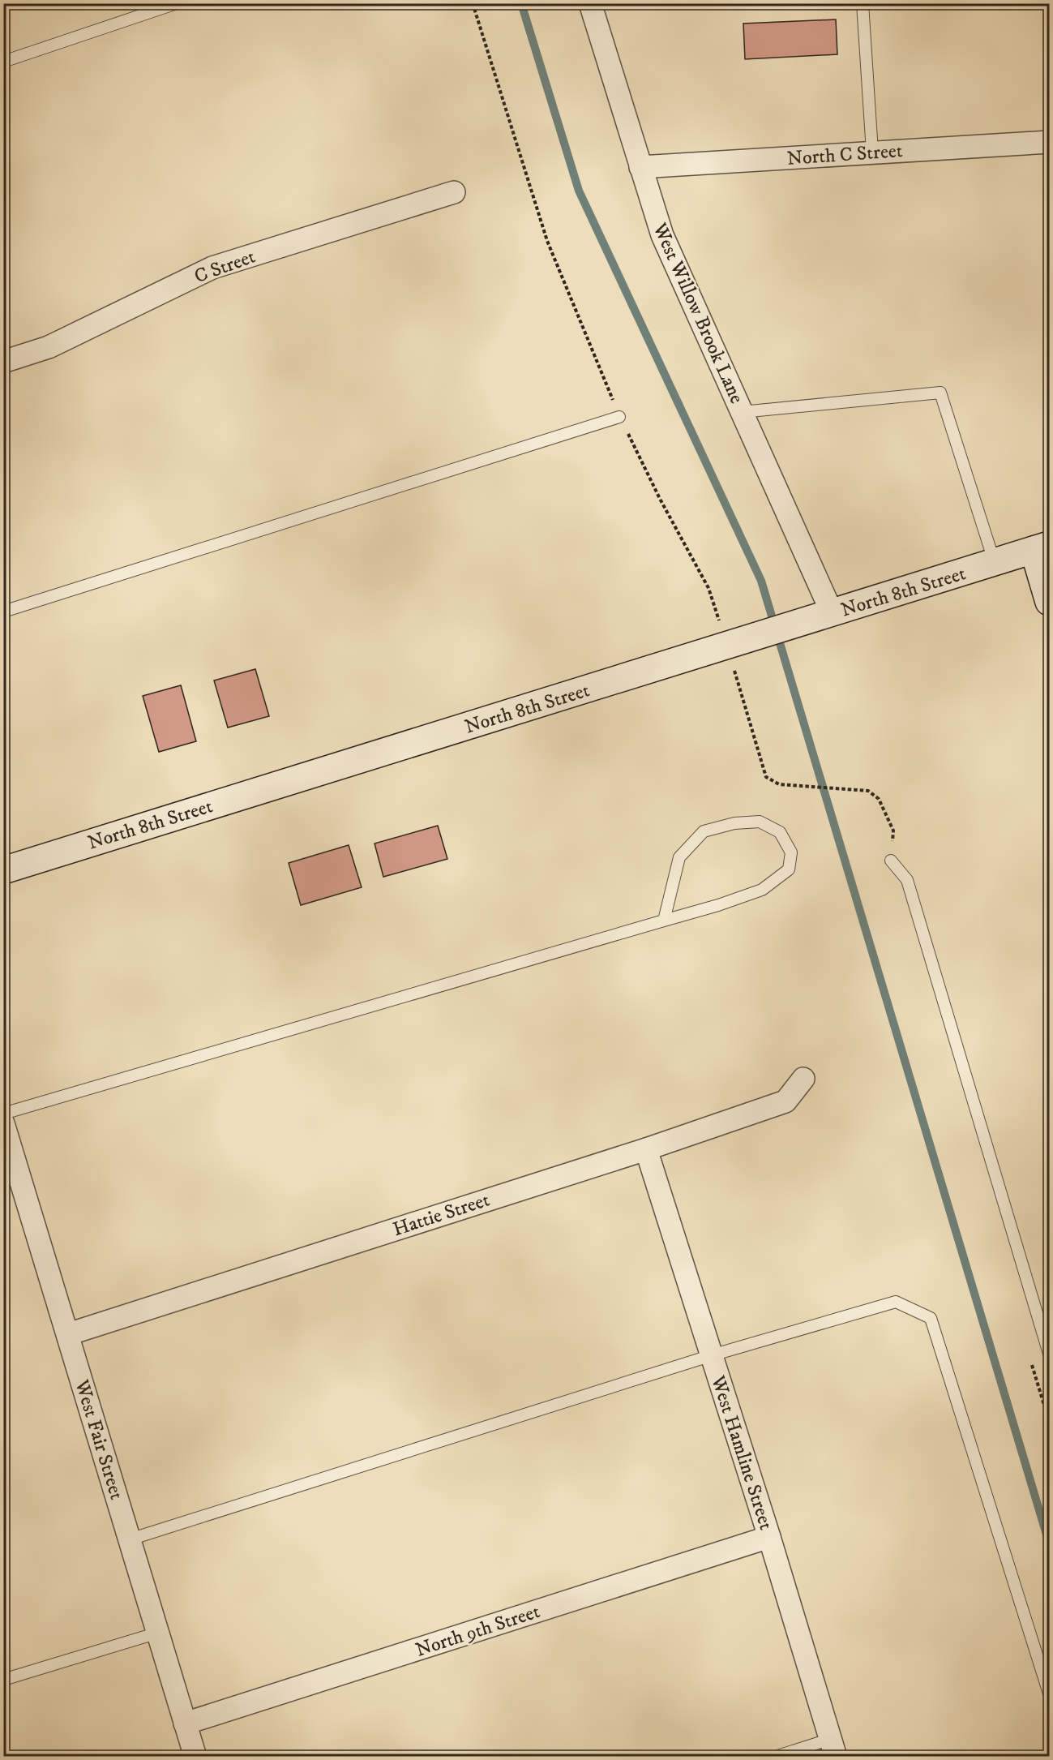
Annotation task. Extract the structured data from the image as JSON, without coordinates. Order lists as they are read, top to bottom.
{
  "streets": {
    "street": [
      "North C Street",
      "C Street",
      "West Willow Brook Lane",
      "North 8th Street",
      "Hattie Street",
      "West Fair Street",
      "West Hamline Street",
      "North 9th Street"
    ]
  },
  "crossings": [
    ["North C Street", "West Willow Brook Lane"],
    ["West Willow Brook Lane", "North 8th Street"],
    ["Hattie Street", "West Fair Street"],
    ["Hattie Street", "West Hamline Street"],
    ["West Fair Street", "North 9th Street"],
    ["West Hamline Street", "North 9th Street"]
  ]
}
